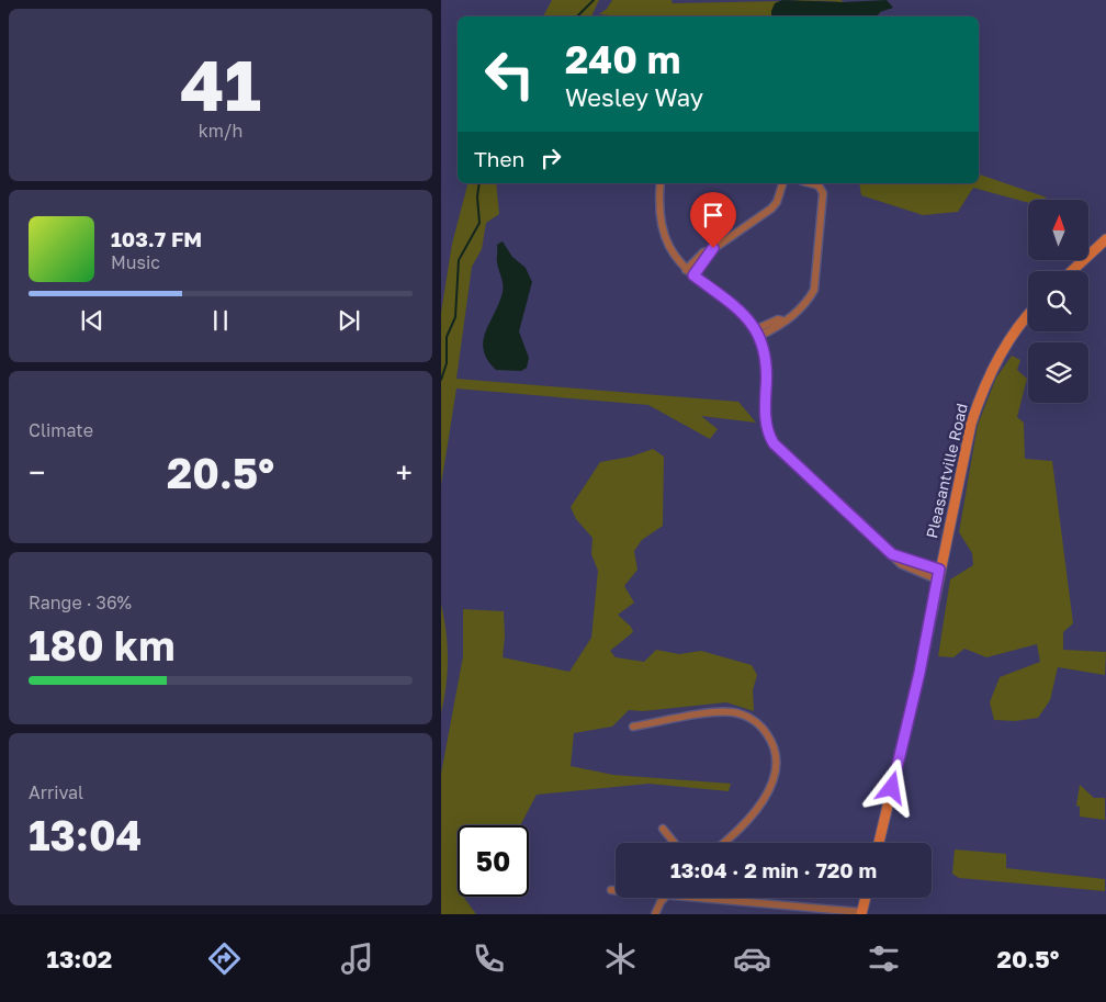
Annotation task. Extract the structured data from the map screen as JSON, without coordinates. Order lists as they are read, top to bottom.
{
  "streets": {
    "main road": ["Pleasantville Road"]
  },
  "north": "top",
  "page": {
    "tile": [
      ["41", "km/h"],
      "Climate",
      ["Range · 36%", "180 km"],
      ["Arrival", "13:04"]
    ],
    "turn": ["240 m", "Wesley Way"],
    "then": "Then",
    "song": ["103.7 FM", "Music"],
    "heat": ["−", "20.5°", "+"],
    "limit": "50",
    "trip": "13:04 · 2 min · 720 m",
    "tabs": ["13:02", "20.5°"]
  }
}
